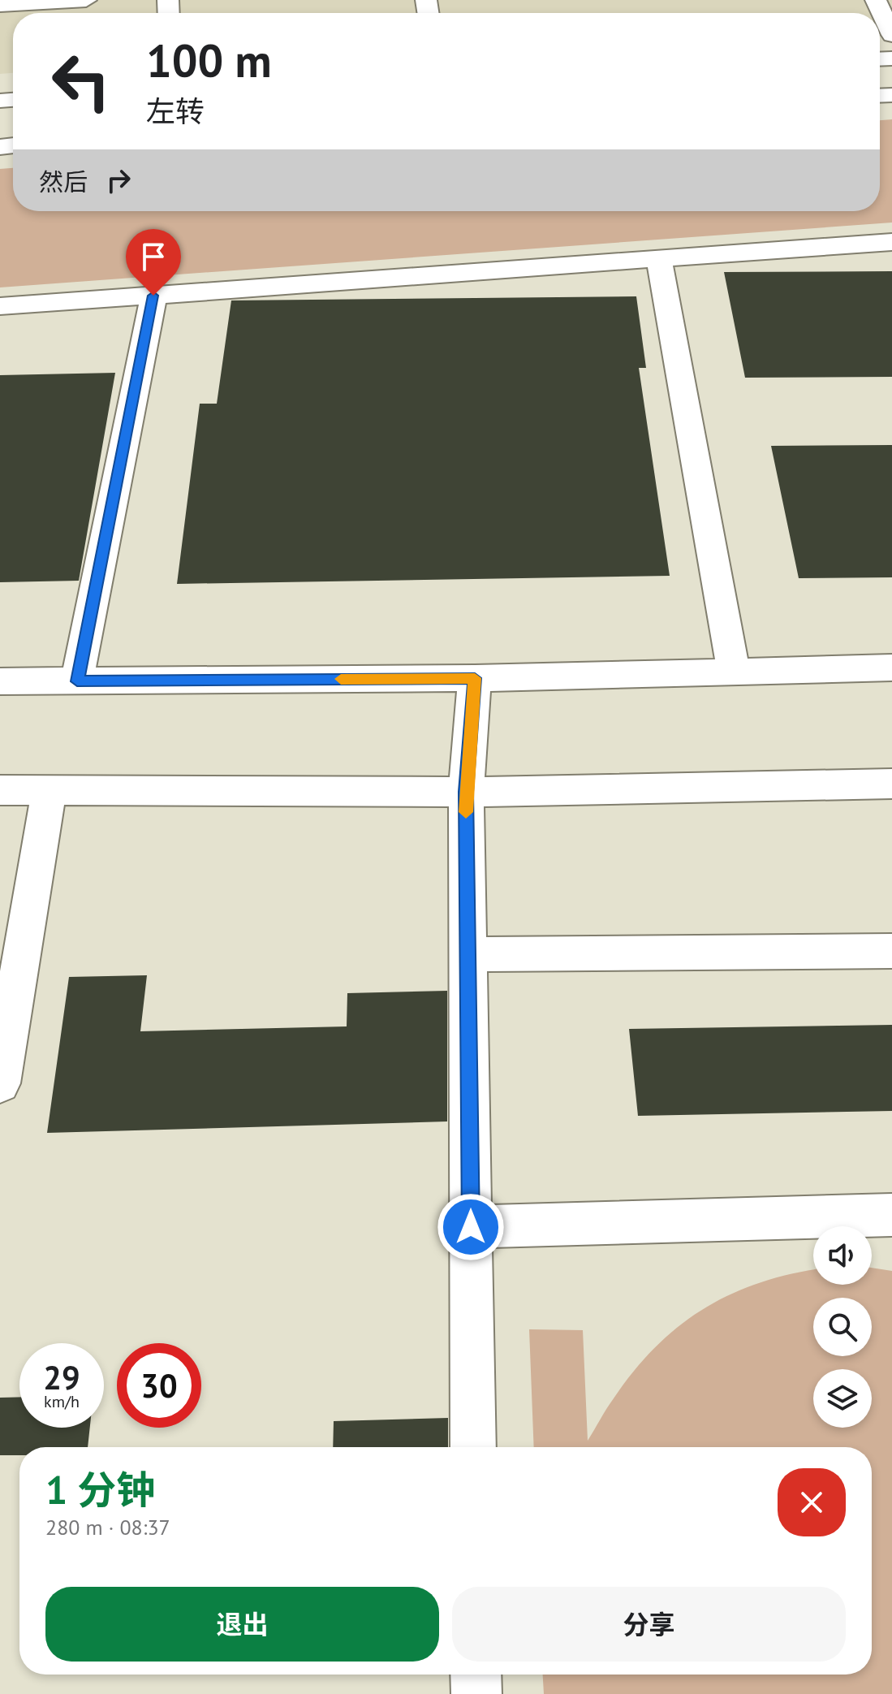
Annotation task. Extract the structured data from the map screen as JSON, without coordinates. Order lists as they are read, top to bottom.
{
  "page": {
    "turn": ["100 m", "左转"],
    "then": "然后",
    "speed": "29 km/h",
    "limit": "30",
    "heading": ["1 分钟", "280 m · 08:37"],
    "buttons": ["退出", "分享"]
  }
}
